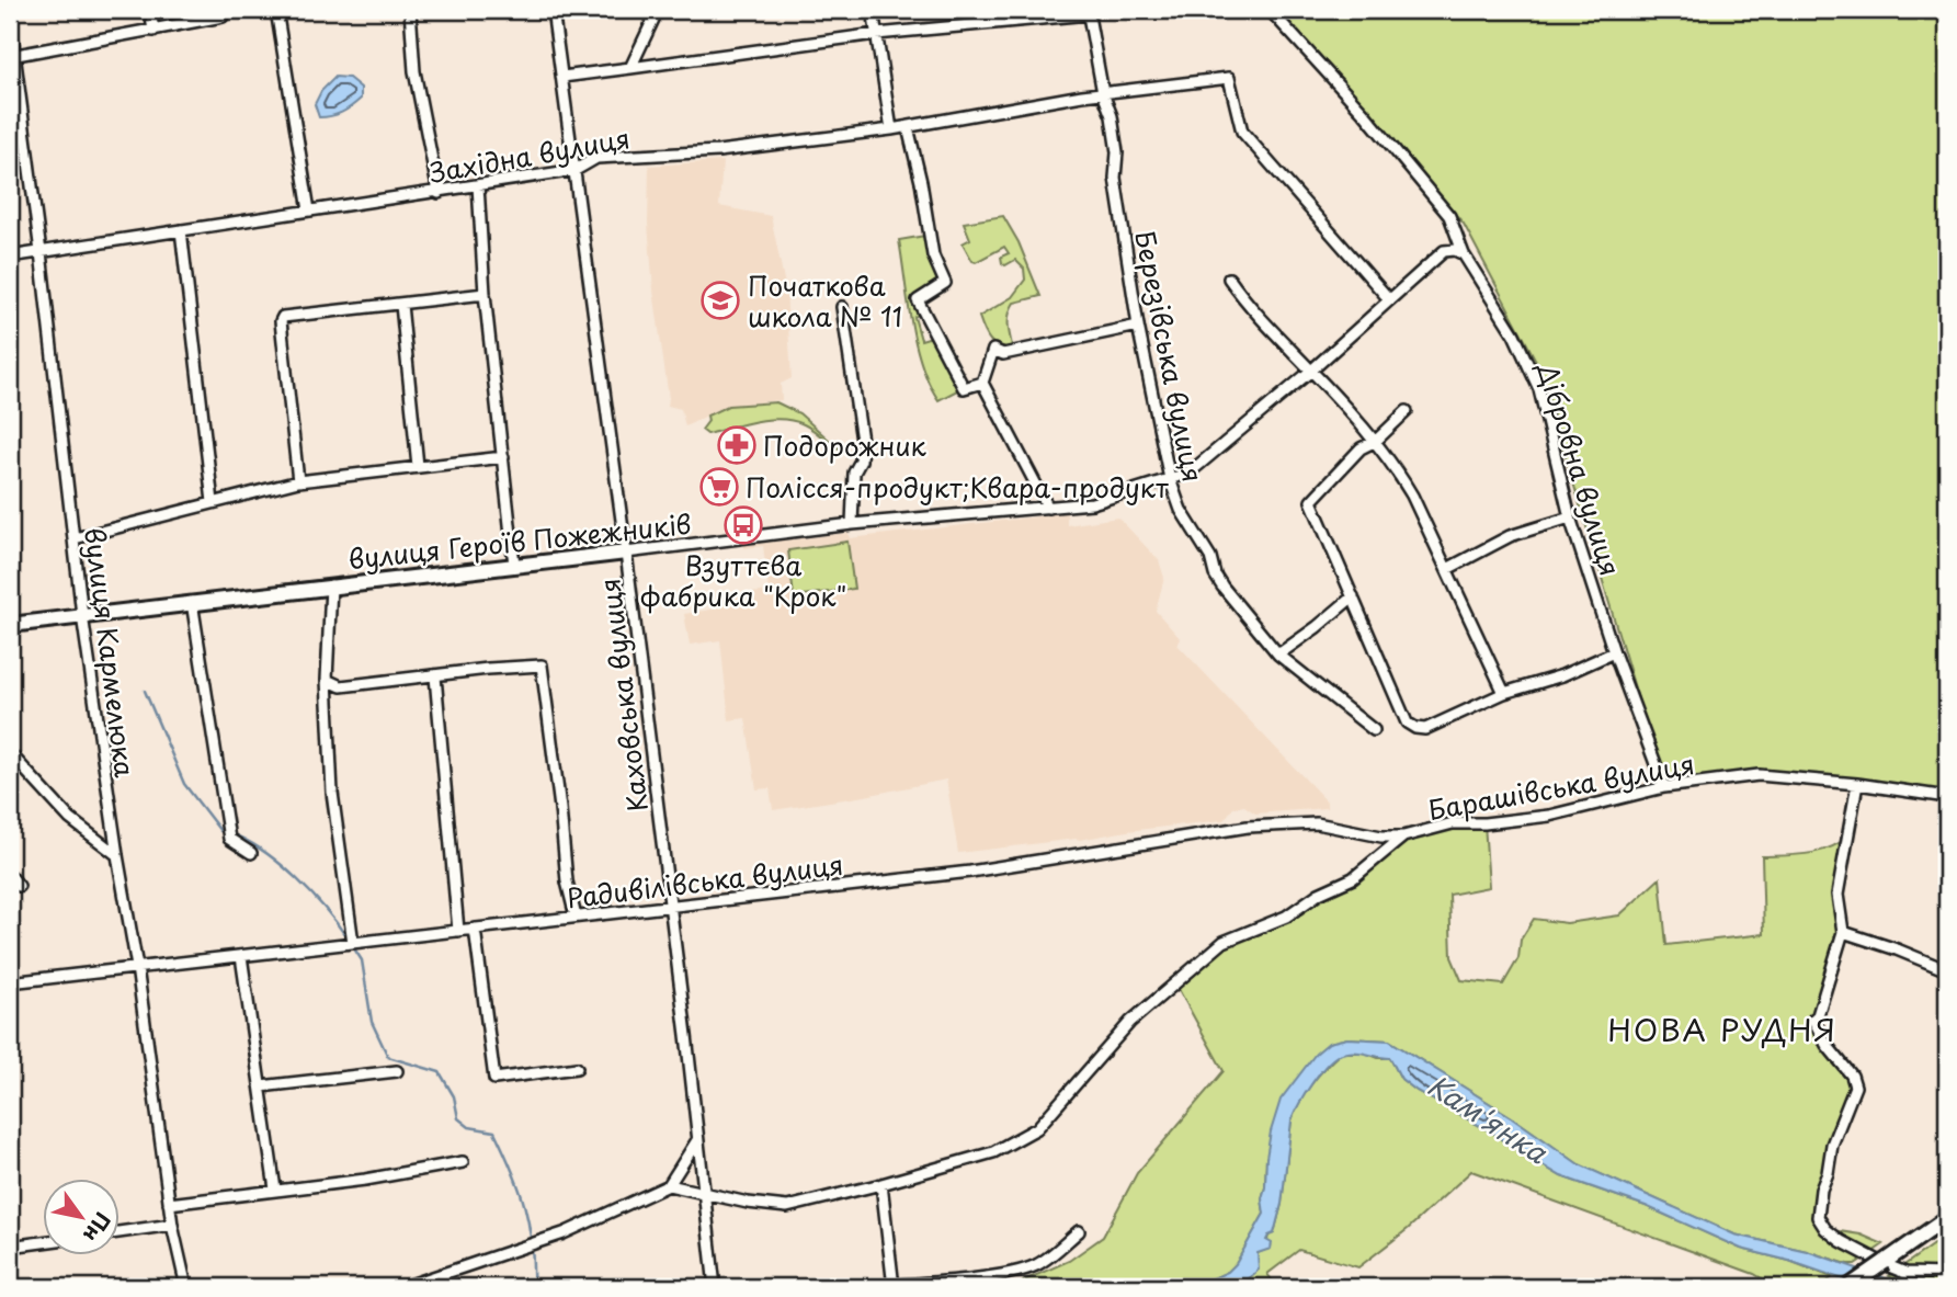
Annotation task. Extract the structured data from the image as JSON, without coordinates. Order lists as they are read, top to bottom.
{
  "streets": {
    "street": [
      "Західна вулиця",
      "Березівська вулиця",
      "Дібровна вулиця",
      "вулиця Героїв Пожежників",
      "вулиця Кармелюка",
      "Каховська вулиця",
      "Барашівська вулиця",
      "Радивілівська вулиця"
    ]
  },
  "crossings": [
    ["Західна вулиця", "Березівська вулиця"],
    ["Західна вулиця", "вулиця Героїв Пожежників"],
    ["Західна вулиця", "вулиця Кармелюка"],
    ["Західна вулиця", "Каховська вулиця"],
    ["Березівська вулиця", "вулиця Героїв Пожежників"],
    ["Дібровна вулиця", "вулиця Героїв Пожежників"],
    ["Дібровна вулиця", "Барашівська вулиця"],
    ["вулиця Героїв Пожежників", "вулиця Кармелюка"],
    ["вулиця Героїв Пожежників", "Каховська вулиця"],
    ["вулиця Кармелюка", "Радивілівська вулиця"],
    ["Каховська вулиця", "Барашівська вулиця"],
    ["Каховська вулиця", "Радивілівська вулиця"],
    ["Барашівська вулиця", "Радивілівська вулиця"]
  ],
  "districts": ["НОВА РУДНЯ"],
  "water": ["Кам'янка"],
  "places": {
    "school or university": ["Початкова школа № 11"],
    "pharmacy": ["Подорожник"],
    "supermarket": ["Полісся-продукт;Квара-продукт"],
    "bus stop": ["Взуттєва фабрика \"Крок\""]
  },
  "north": "bottom right"
}
